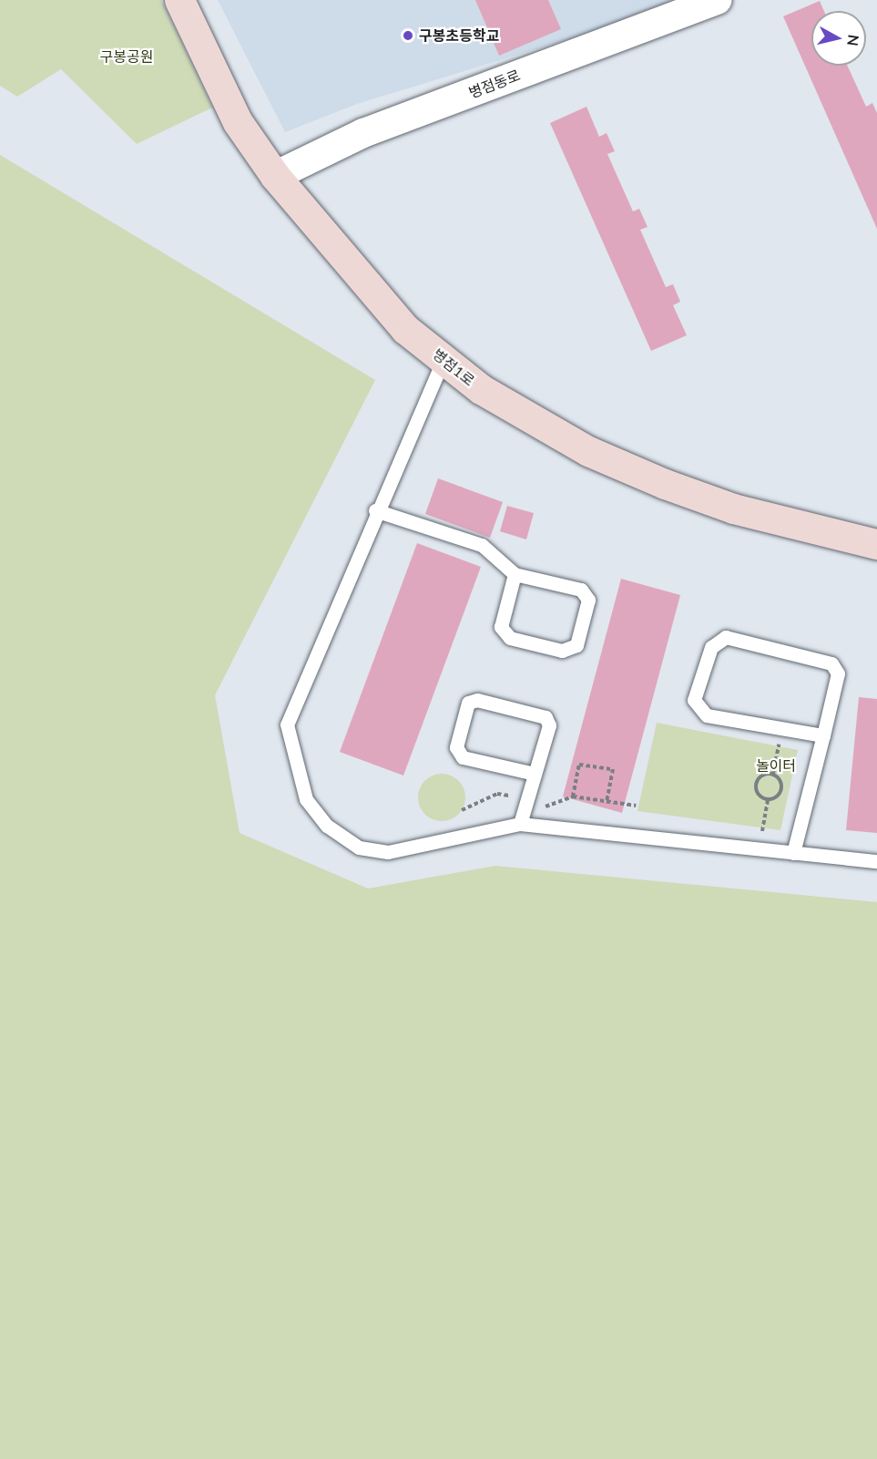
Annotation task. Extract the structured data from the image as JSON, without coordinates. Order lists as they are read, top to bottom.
{
  "streets": {
    "street": ["병점동로", "병점1로"]
  },
  "crossings": [
    ["병점동로", "병점1로"]
  ],
  "parks": ["구봉공원", "놀이터"],
  "places": ["구봉초등학교"],
  "north": "right"
}
